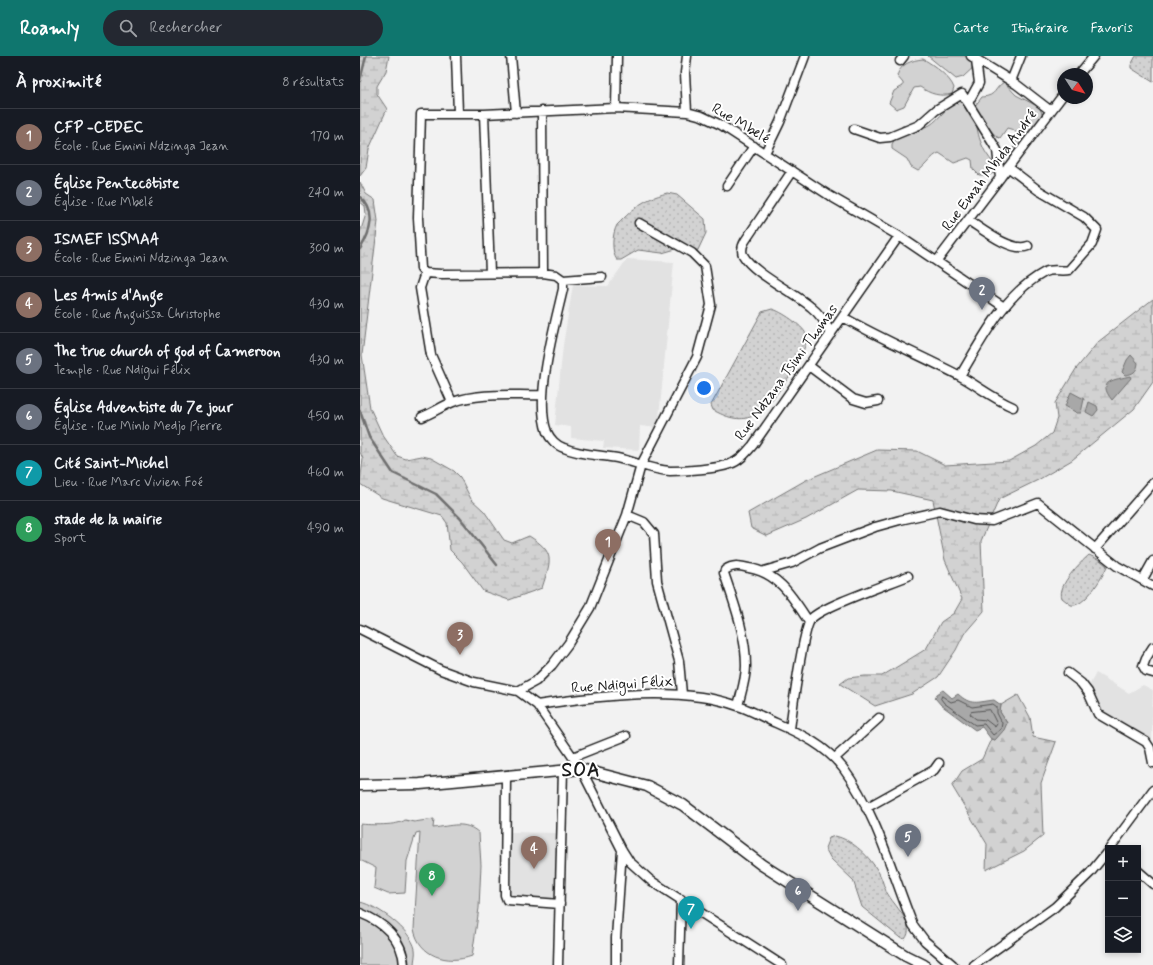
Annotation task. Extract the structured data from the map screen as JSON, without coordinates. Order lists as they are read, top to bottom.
{
  "streets": {
    "street": [
      "Rue Mbelé",
      "Rue Emah Mbida André",
      "Rue Ndzana Tsimi Thomas",
      "Rue Ndigui Félix"
    ]
  },
  "crossings": [
    ["Rue Mbelé", "Rue Emah Mbida André"],
    ["Rue Mbelé", "Rue Ndzana Tsimi Thomas"]
  ],
  "districts": ["SOA"],
  "north": "bottom right",
  "page": {
    "header": "Roamly",
    "search": "Rechercher",
    "nav": ["Carte", "Itinéraire", "Favoris"],
    "heading": ["À proximité", "8 résultats"],
    "list": [
      {
        "mark": "1",
        "name": "CFP -CEDEC",
        "note": "École · Rue Emini Ndzinga Jean",
        "value": "170 m"
      },
      {
        "mark": "2",
        "name": "Église Pentecôtiste",
        "note": "Église · Rue Mbelé",
        "value": "240 m"
      },
      {
        "mark": "3",
        "name": "ISMEF ISSMAA",
        "note": "École · Rue Emini Ndzinga Jean",
        "value": "300 m"
      },
      {
        "mark": "4",
        "name": "Les Amis d'Ange",
        "note": "École · Rue Anguissa Christophe",
        "value": "430 m"
      },
      {
        "mark": "5",
        "name": "The true church of god of Cameroon",
        "note": "Temple · Rue Ndigui Félix",
        "value": "430 m"
      },
      {
        "mark": "6",
        "name": "Église Adventiste du 7e jour",
        "note": "Église · Rue Minlo Medjo Pierre",
        "value": "450 m"
      },
      {
        "mark": "7",
        "name": "Cité Saint-Michel",
        "note": "Lieu · Rue Marc Vivien Foé",
        "value": "460 m"
      },
      {
        "mark": "8",
        "name": "stade de la mairie",
        "note": "Sport",
        "value": "490 m"
      }
    ],
    "pins": [
      "2",
      "1",
      "3",
      "5",
      "4",
      "8",
      "6",
      "7"
    ],
    "map_buttons": ["+", "−"]
  }
}
